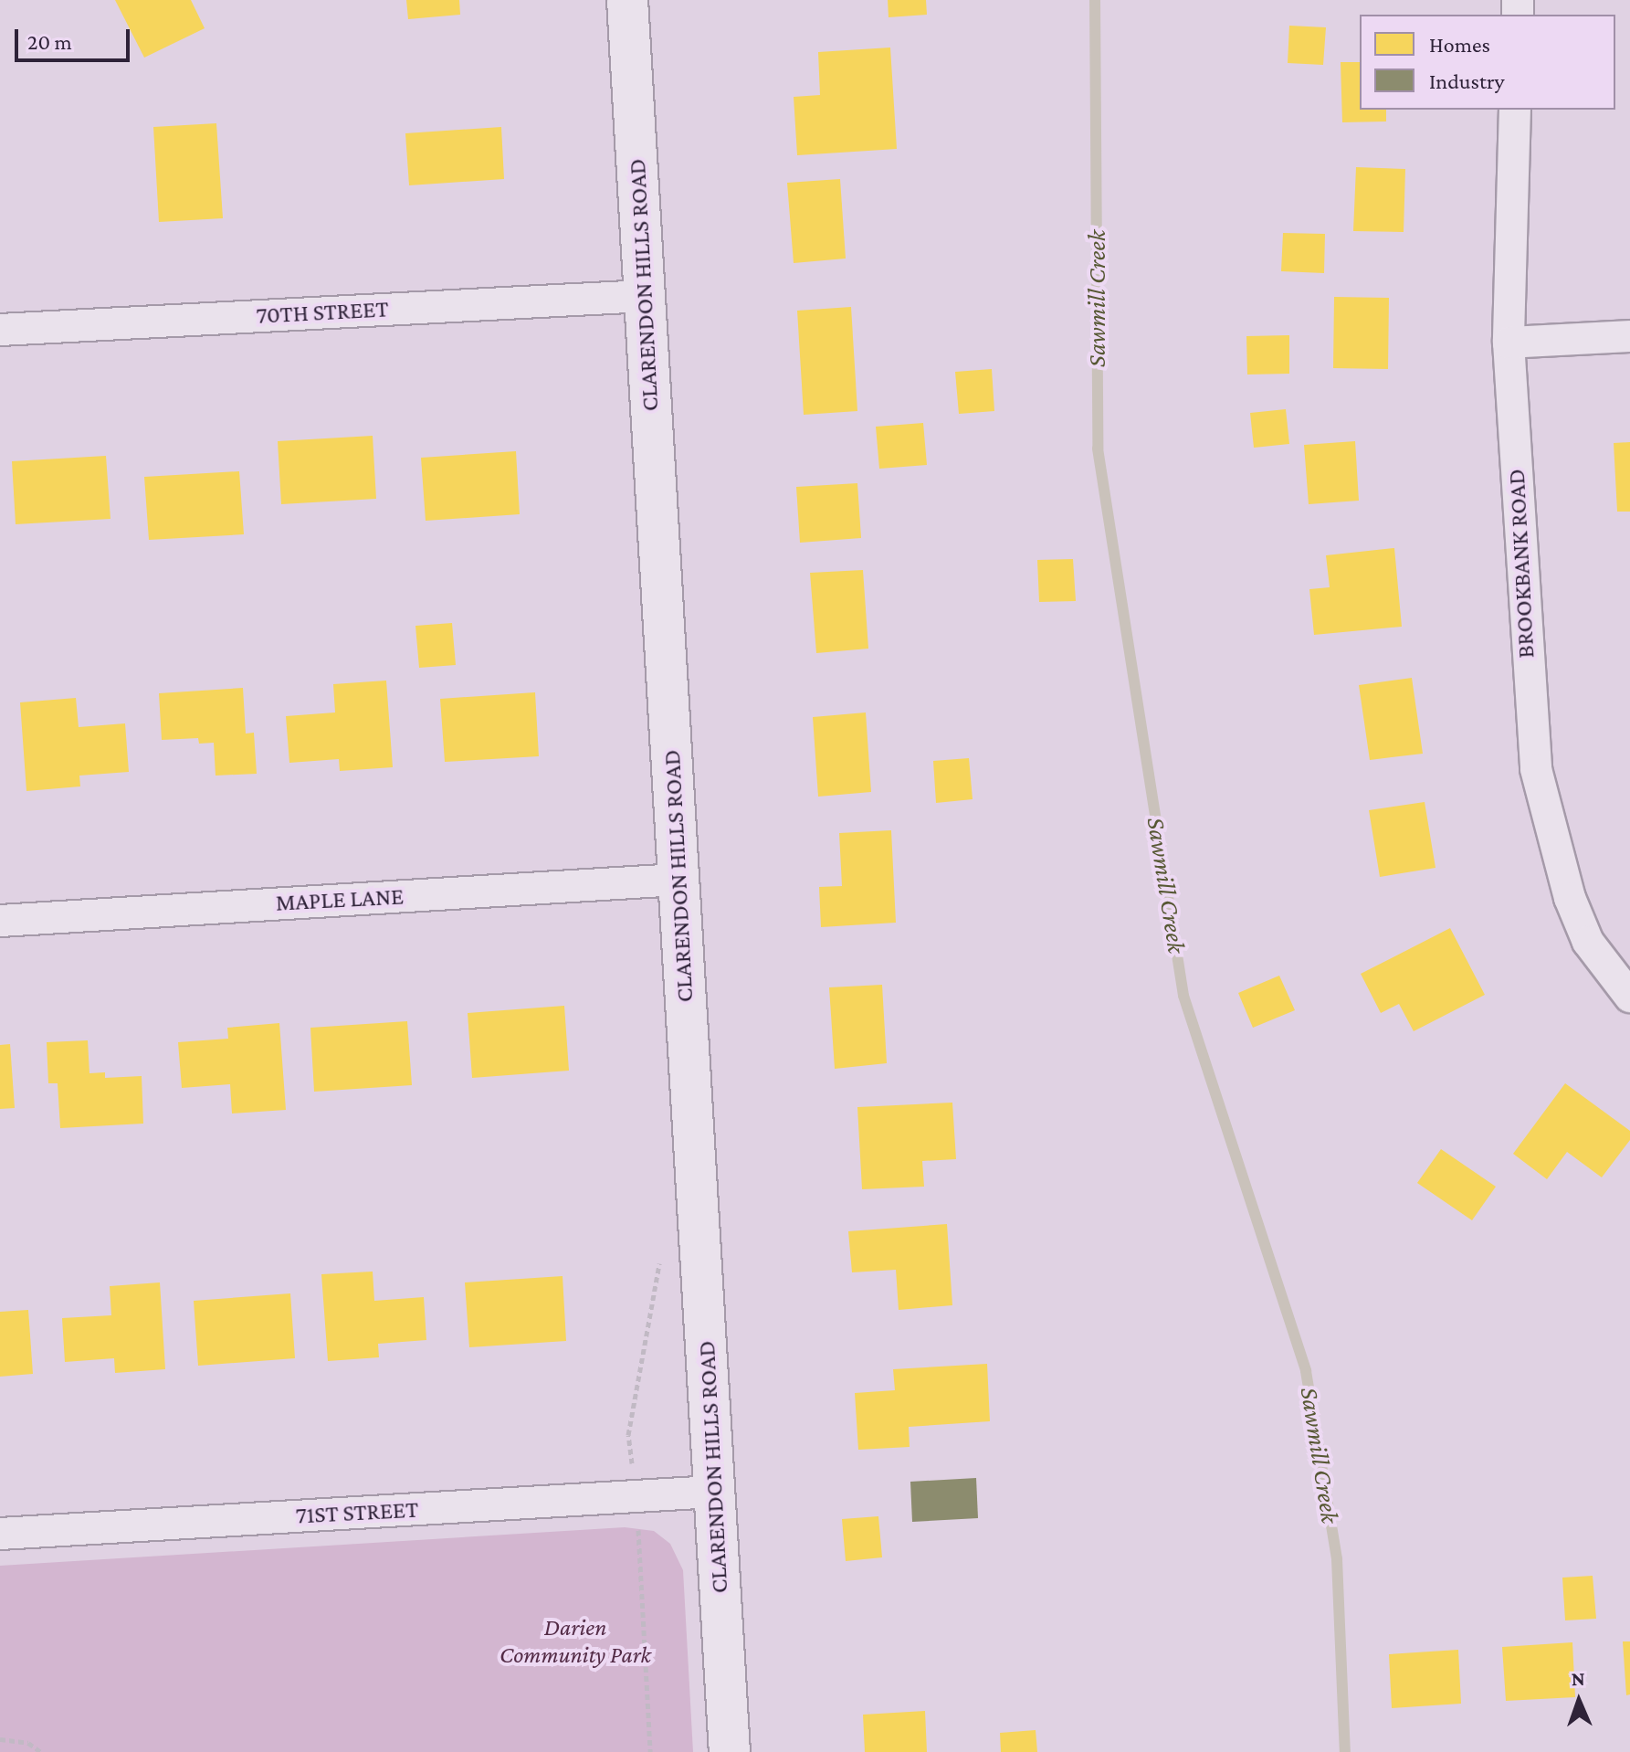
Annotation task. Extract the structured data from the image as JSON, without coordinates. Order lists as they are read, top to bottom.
{
  "streets": {
    "street": [
      "CLARENDON HILLS ROAD",
      "70TH STREET",
      "BROOKBANK ROAD",
      "MAPLE LANE",
      "71ST STREET"
    ]
  },
  "crossings": [
    ["CLARENDON HILLS ROAD", "70TH STREET"],
    ["CLARENDON HILLS ROAD", "MAPLE LANE"],
    ["CLARENDON HILLS ROAD", "71ST STREET"]
  ],
  "water": ["Sawmill Creek"],
  "parks": ["Darien Community Park"],
  "legend": ["Homes", "Industry"],
  "scale_bar": "20 m",
  "north": "top"
}
